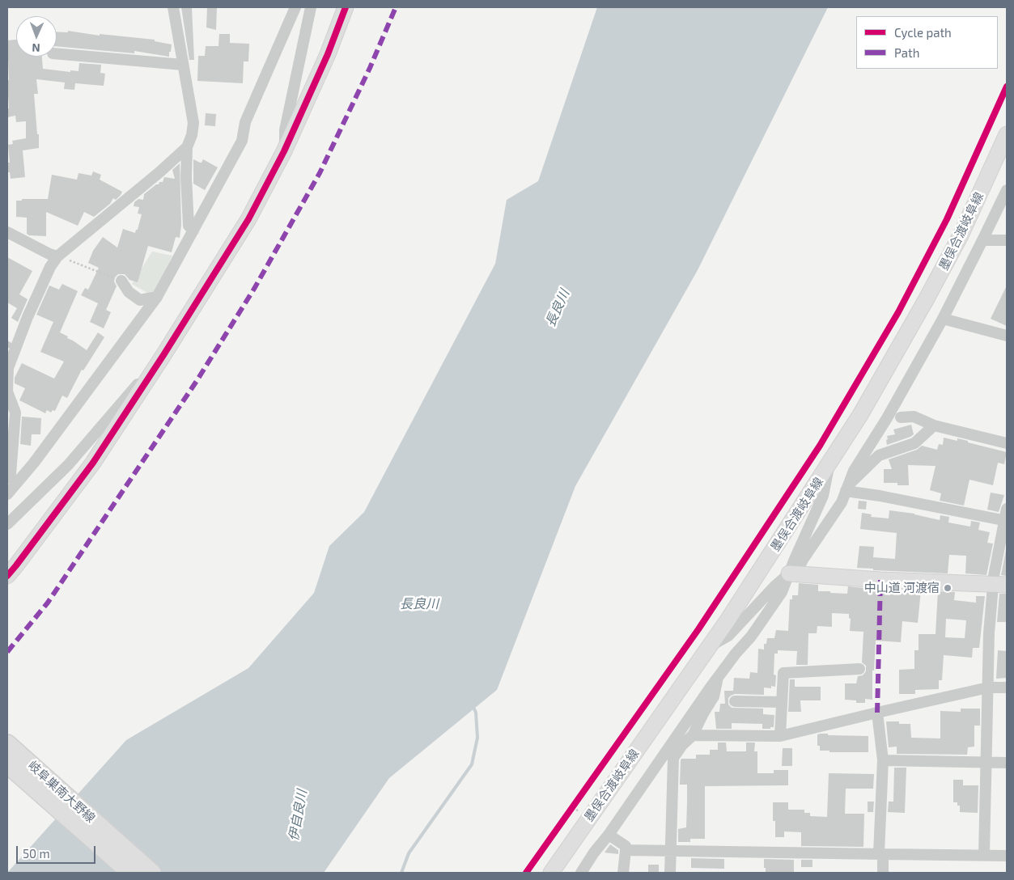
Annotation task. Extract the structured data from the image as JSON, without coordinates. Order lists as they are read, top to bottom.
{
  "streets": {
    "main road": ["墨俣合渡岐阜線", "岐阜巣南大野線"]
  },
  "water": ["長良川", "伊自良川"],
  "places": ["中山道 河渡宿"],
  "legend": ["Cycle path", "Path"],
  "scale_bar": "50 m",
  "north": "bottom"
}
